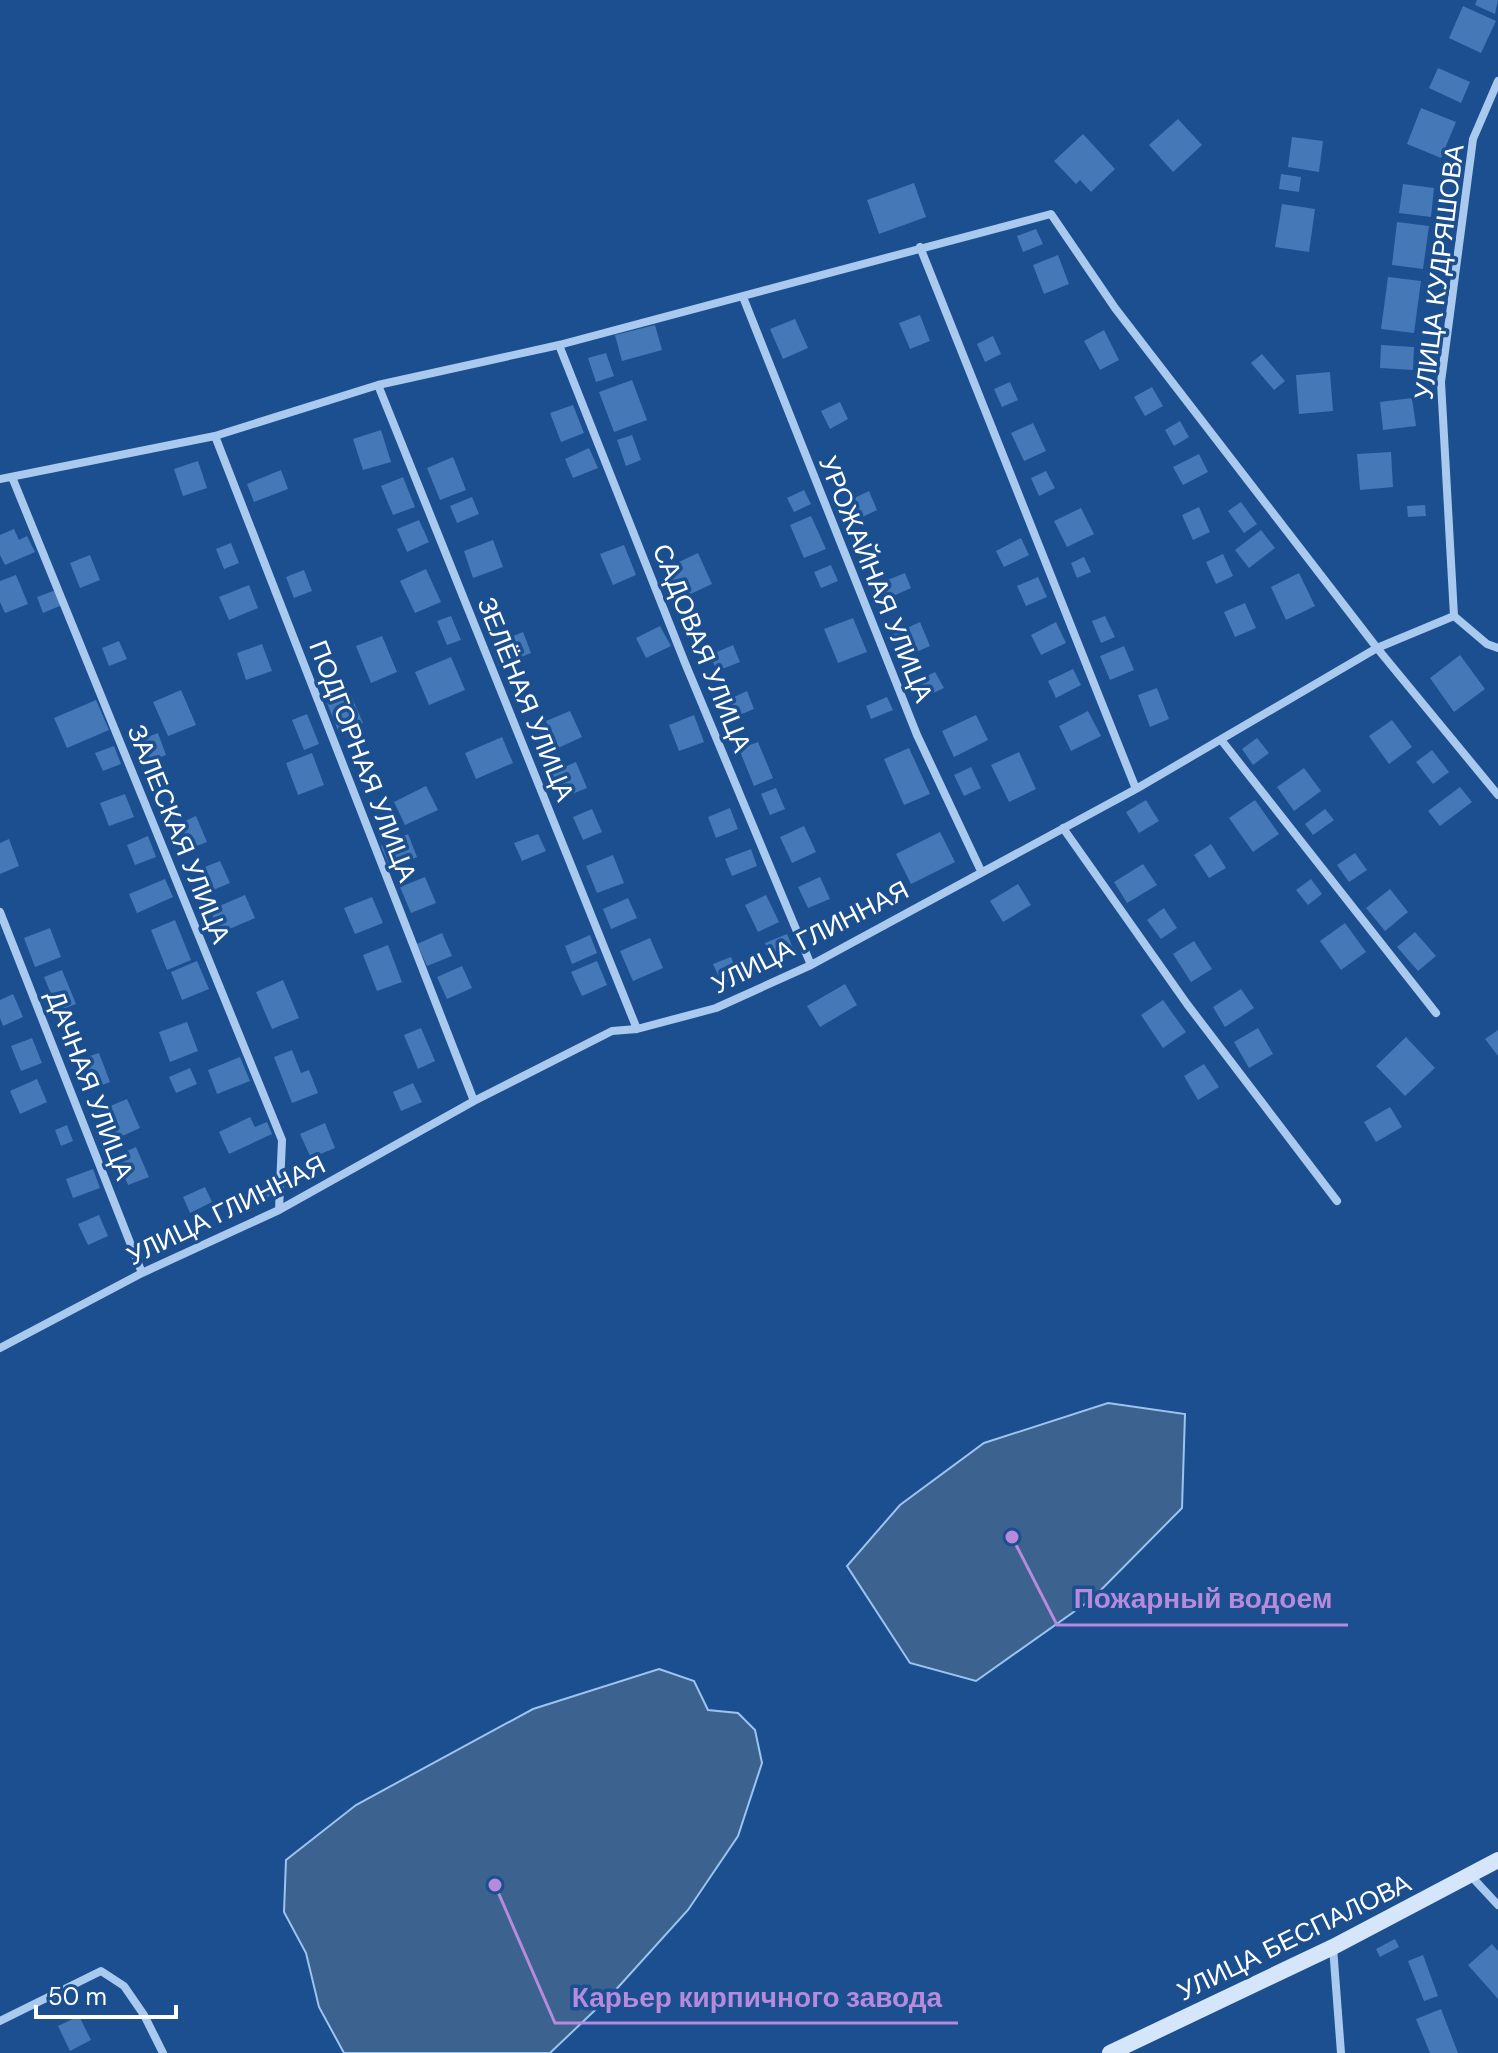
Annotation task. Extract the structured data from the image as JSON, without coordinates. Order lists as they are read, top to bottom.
{
  "streets": {
    "main road": ["УЛИЦА БЕСПАЛОВА"],
    "street": [
      "УЛИЦА КУДРЯШОВА",
      "УРОЖАЙНАЯ УЛИЦА",
      "САДОВАЯ УЛИЦА",
      "ЗЕЛЁНАЯ УЛИЦА",
      "ПОДГОРНАЯ УЛИЦА",
      "ЗАЛЕСКАЯ УЛИЦА",
      "УЛИЦА ГЛИННАЯ",
      "ДАЧНАЯ УЛИЦА"
    ]
  },
  "crossings": [
    ["УЛИЦА КУДРЯШОВА", "УЛИЦА ГЛИННАЯ"],
    ["УРОЖАЙНАЯ УЛИЦА", "УЛИЦА ГЛИННАЯ"],
    ["САДОВАЯ УЛИЦА", "УЛИЦА ГЛИННАЯ"],
    ["ЗЕЛЁНАЯ УЛИЦА", "УЛИЦА ГЛИННАЯ"],
    ["ПОДГОРНАЯ УЛИЦА", "УЛИЦА ГЛИННАЯ"],
    ["ЗАЛЕСКАЯ УЛИЦА", "УЛИЦА ГЛИННАЯ"],
    ["УЛИЦА ГЛИННАЯ", "ДАЧНАЯ УЛИЦА"]
  ],
  "places": ["Пожарный водоем", "Карьер кирпичного завода"],
  "scale_bar": "50 m"
}
